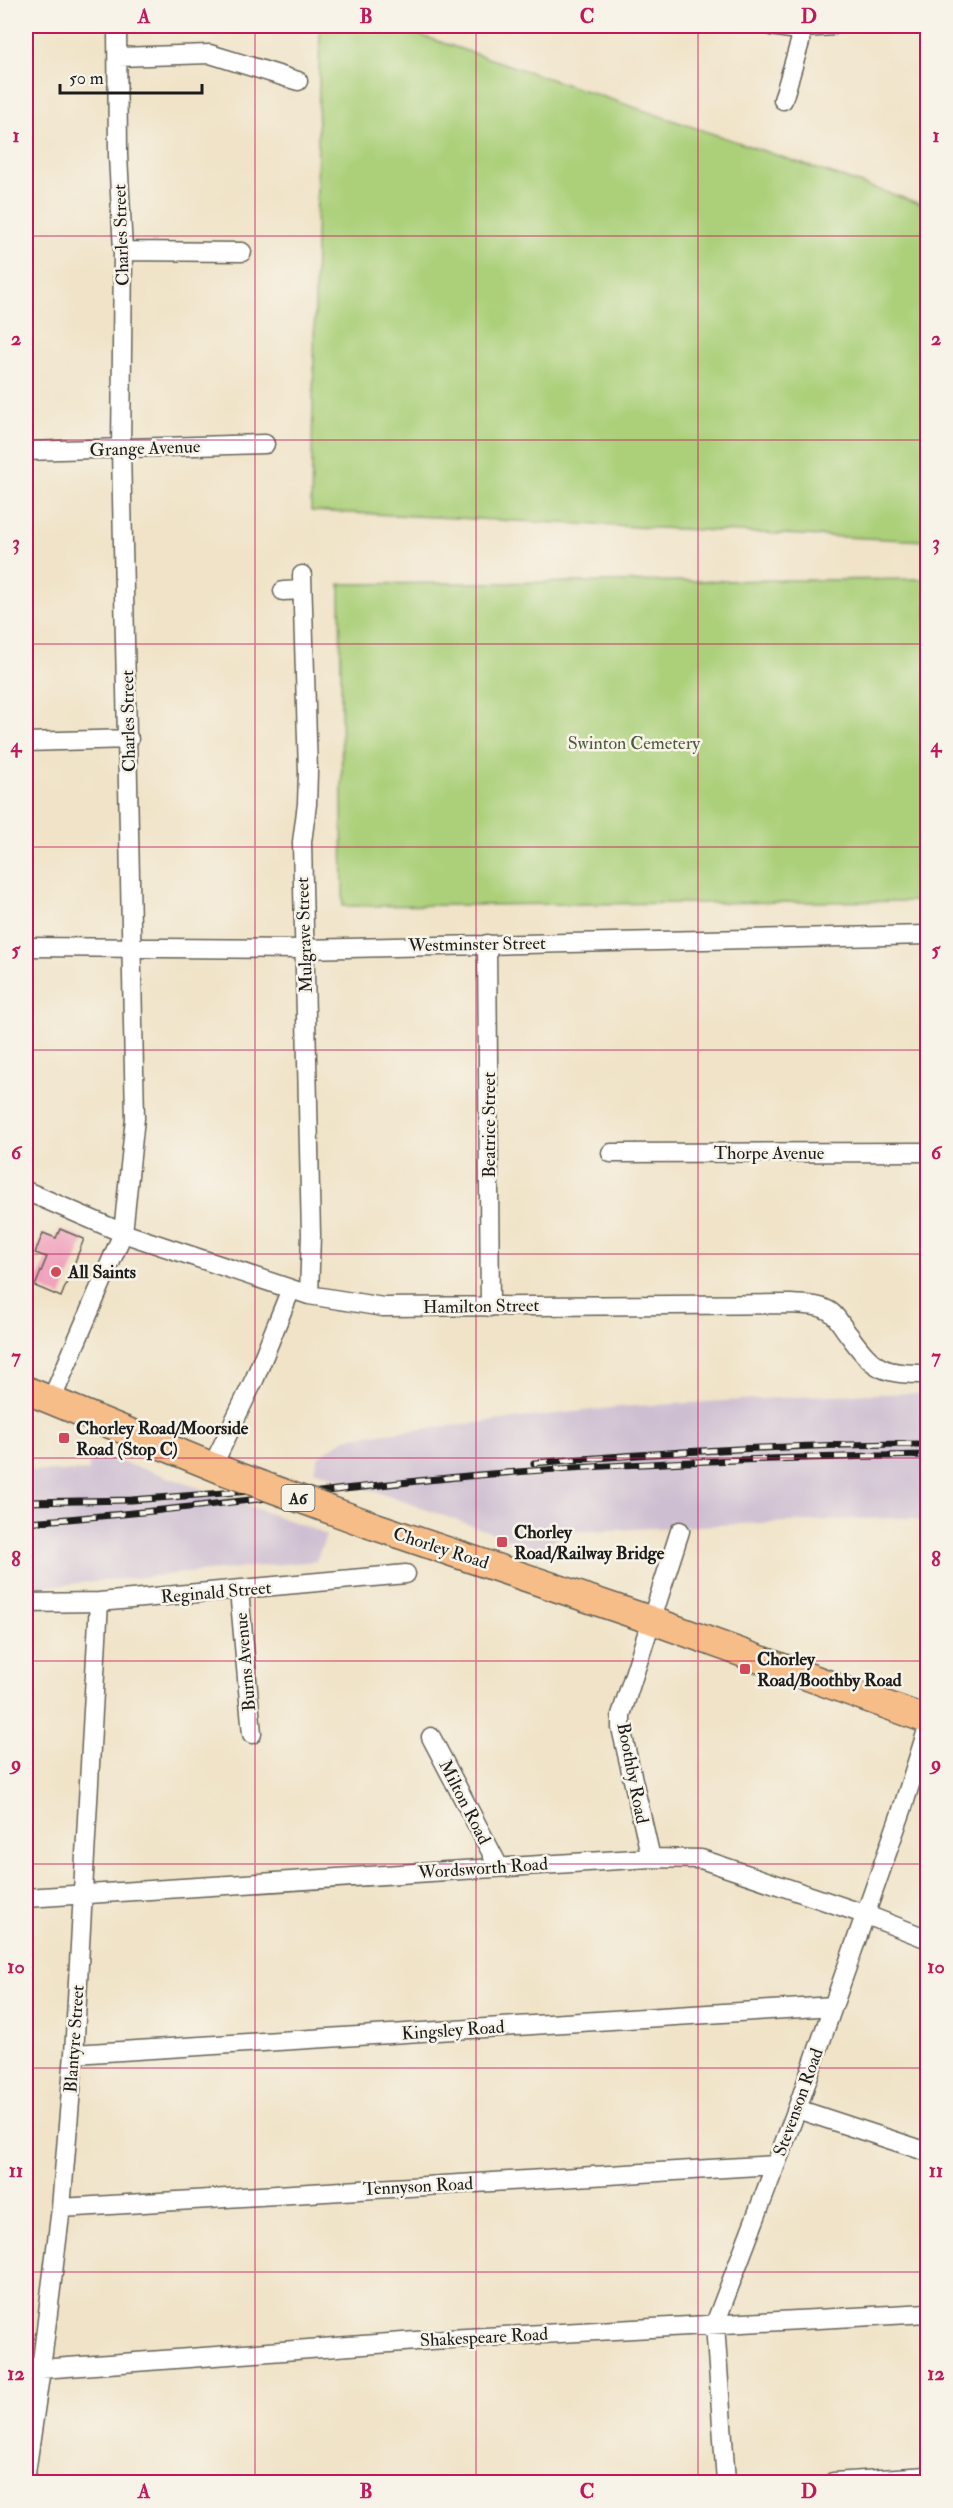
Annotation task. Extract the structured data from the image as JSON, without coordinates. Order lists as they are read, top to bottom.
{
  "streets": {
    "main road": ["A6", "Chorley Road"],
    "street": [
      "Charles Street",
      "Grange Avenue",
      "Mulgrave Street",
      "Westminster Street",
      "Beatrice Street",
      "Thorpe Avenue",
      "Hamilton Street",
      "Reginald Street",
      "Burns Avenue",
      "Boothby Road",
      "Milton Road",
      "Wordsworth Road",
      "Kingsley Road",
      "Blantyre Street",
      "Stevenson Road",
      "Tennyson Road",
      "Shakespeare Road"
    ]
  },
  "crossings": [
    ["Charles Street", "Grange Avenue"],
    ["Charles Street", "Westminster Street"],
    ["Charles Street", "Hamilton Street"],
    ["Charles Street", "Chorley Road"],
    ["Mulgrave Street", "Westminster Street"],
    ["Mulgrave Street", "Hamilton Street"],
    ["Mulgrave Street", "Chorley Road"],
    ["Westminster Street", "Beatrice Street"],
    ["Beatrice Street", "Hamilton Street"],
    ["Chorley Road", "Boothby Road"],
    ["Reginald Street", "Burns Avenue"],
    ["Reginald Street", "Blantyre Street"],
    ["Boothby Road", "Wordsworth Road"],
    ["Milton Road", "Wordsworth Road"],
    ["Wordsworth Road", "Blantyre Street"],
    ["Wordsworth Road", "Stevenson Road"],
    ["Kingsley Road", "Blantyre Street"],
    ["Kingsley Road", "Stevenson Road"],
    ["Blantyre Street", "Tennyson Road"],
    ["Blantyre Street", "Shakespeare Road"],
    ["Stevenson Road", "Tennyson Road"],
    ["Stevenson Road", "Shakespeare Road"]
  ],
  "parks": ["Swinton Cemetery"],
  "places": {
    "other": ["All Saints"],
    "transit": ["Chorley Road/Moorside Road (Stop C)", "Chorley Road/Railway Bridge", "Chorley Road/Boothby Road"]
  },
  "scale_bar": "50 m",
  "grid": {
    "columns": [
      "A",
      "B",
      "C",
      "D"
    ],
    "rows": [
      "1",
      "2",
      "3",
      "4",
      "5",
      "6",
      "7",
      "8",
      "9",
      "10",
      "11",
      "12"
    ]
  }
}
